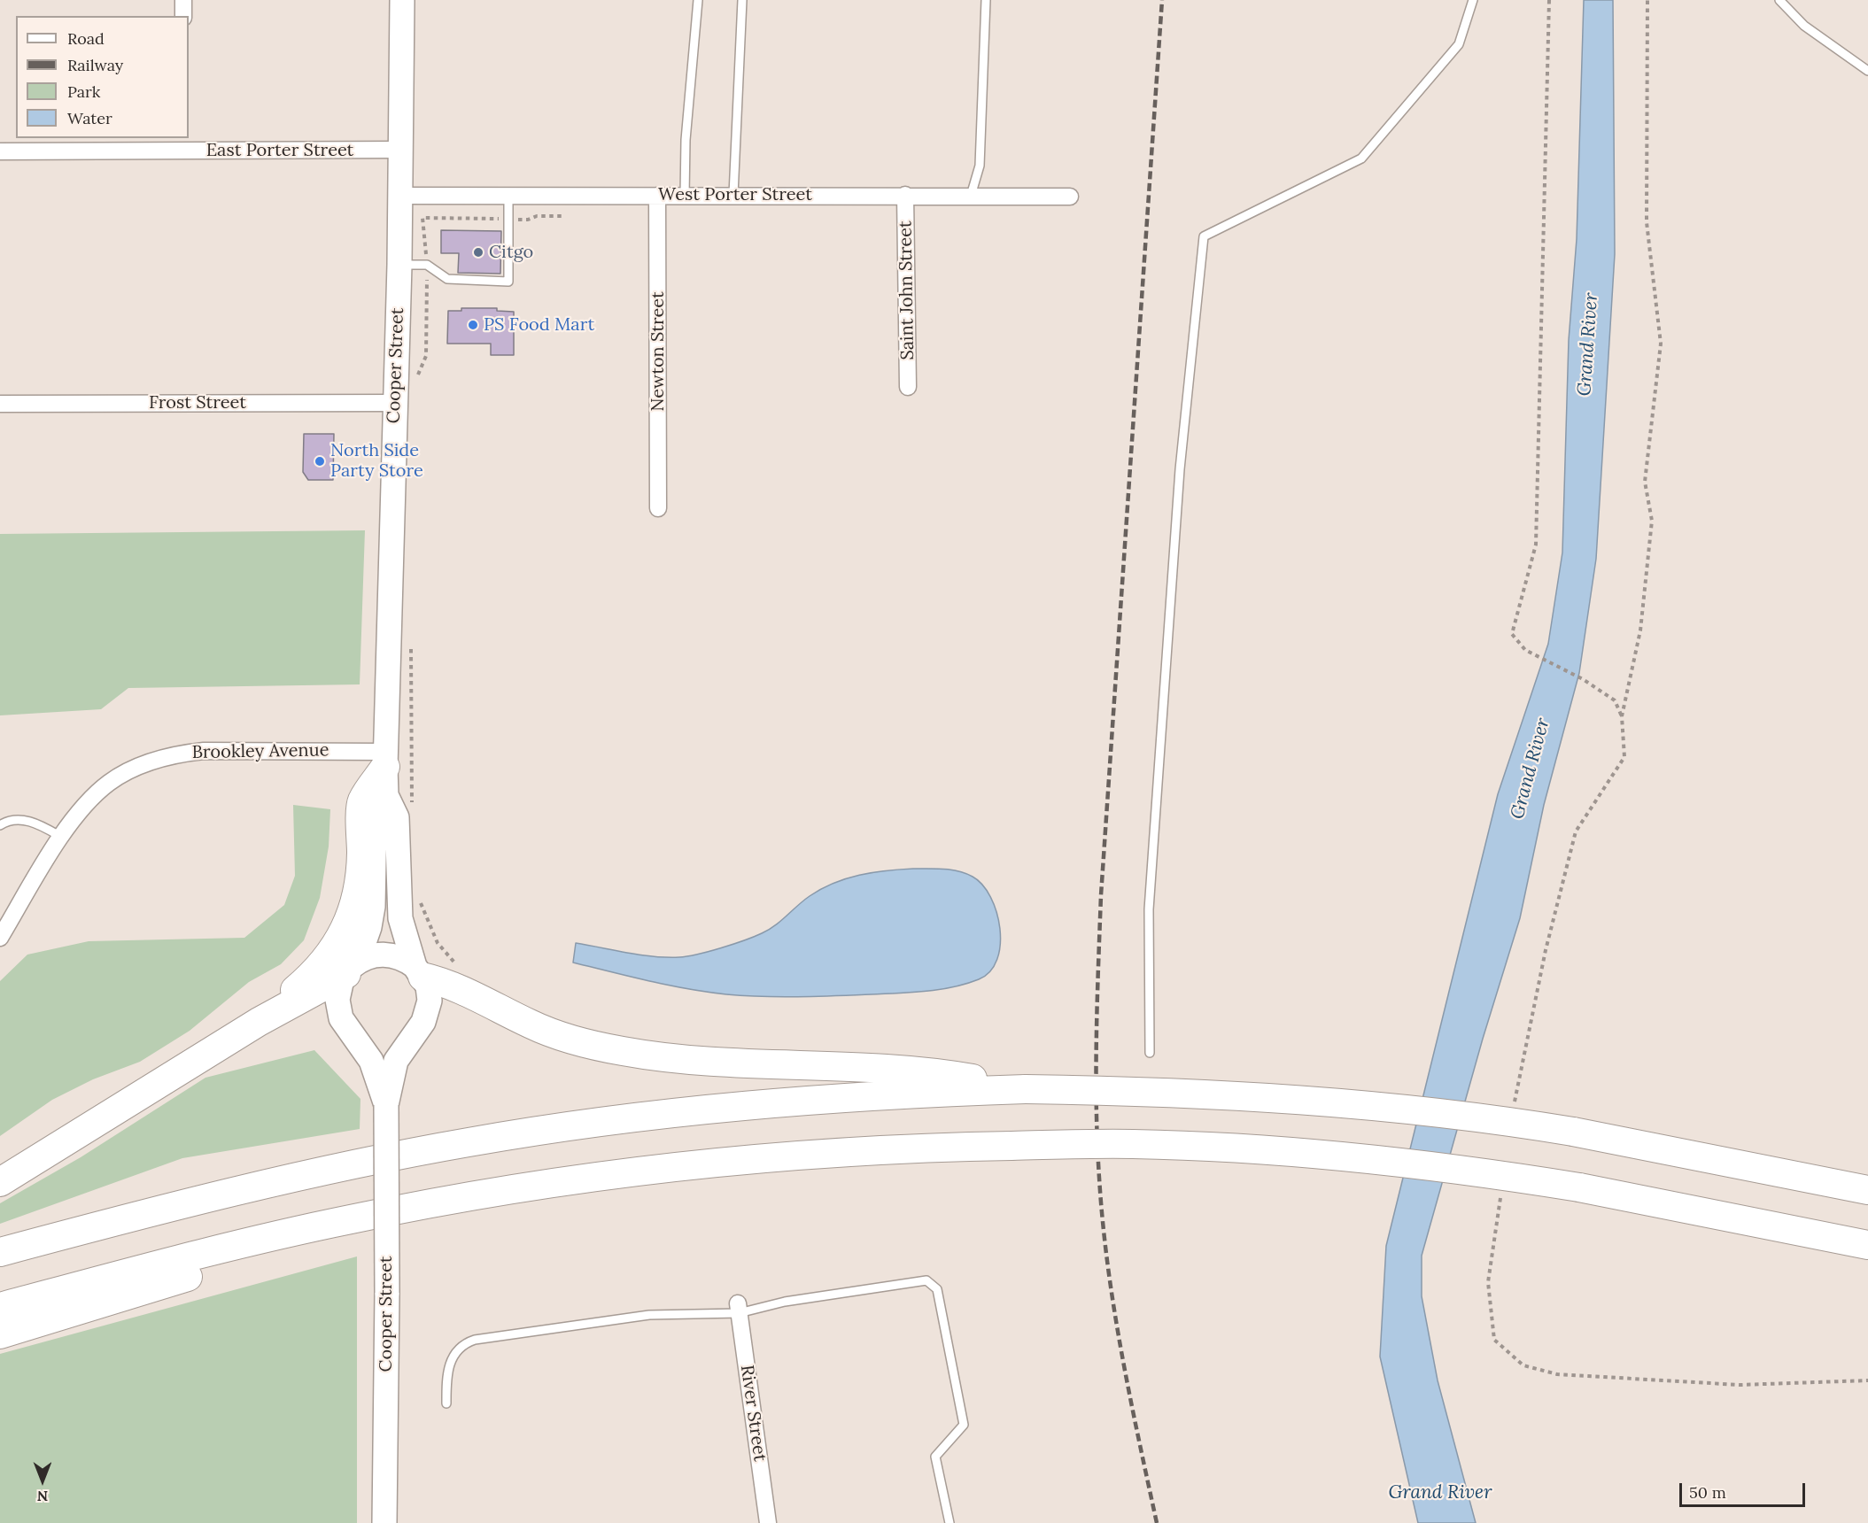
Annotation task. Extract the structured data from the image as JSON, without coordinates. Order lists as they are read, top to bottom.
{
  "streets": {
    "main road": ["Cooper Street"],
    "street": [
      "East Porter Street",
      "West Porter Street",
      "Saint John Street",
      "Newton Street",
      "Frost Street",
      "Brookley Avenue",
      "River Street"
    ]
  },
  "crossings": [
    ["East Porter Street", "Cooper Street"],
    ["West Porter Street", "Saint John Street"],
    ["West Porter Street", "Newton Street"],
    ["West Porter Street", "Cooper Street"],
    ["Cooper Street", "Frost Street"],
    ["Cooper Street", "Brookley Avenue"]
  ],
  "water": ["Grand River"],
  "places": ["Citgo", "PS Food Mart", "North Side Party Store"],
  "legend": [
    "Road",
    "Railway",
    "Park",
    "Water"
  ],
  "scale_bar": "50 m",
  "north": "bottom"
}
